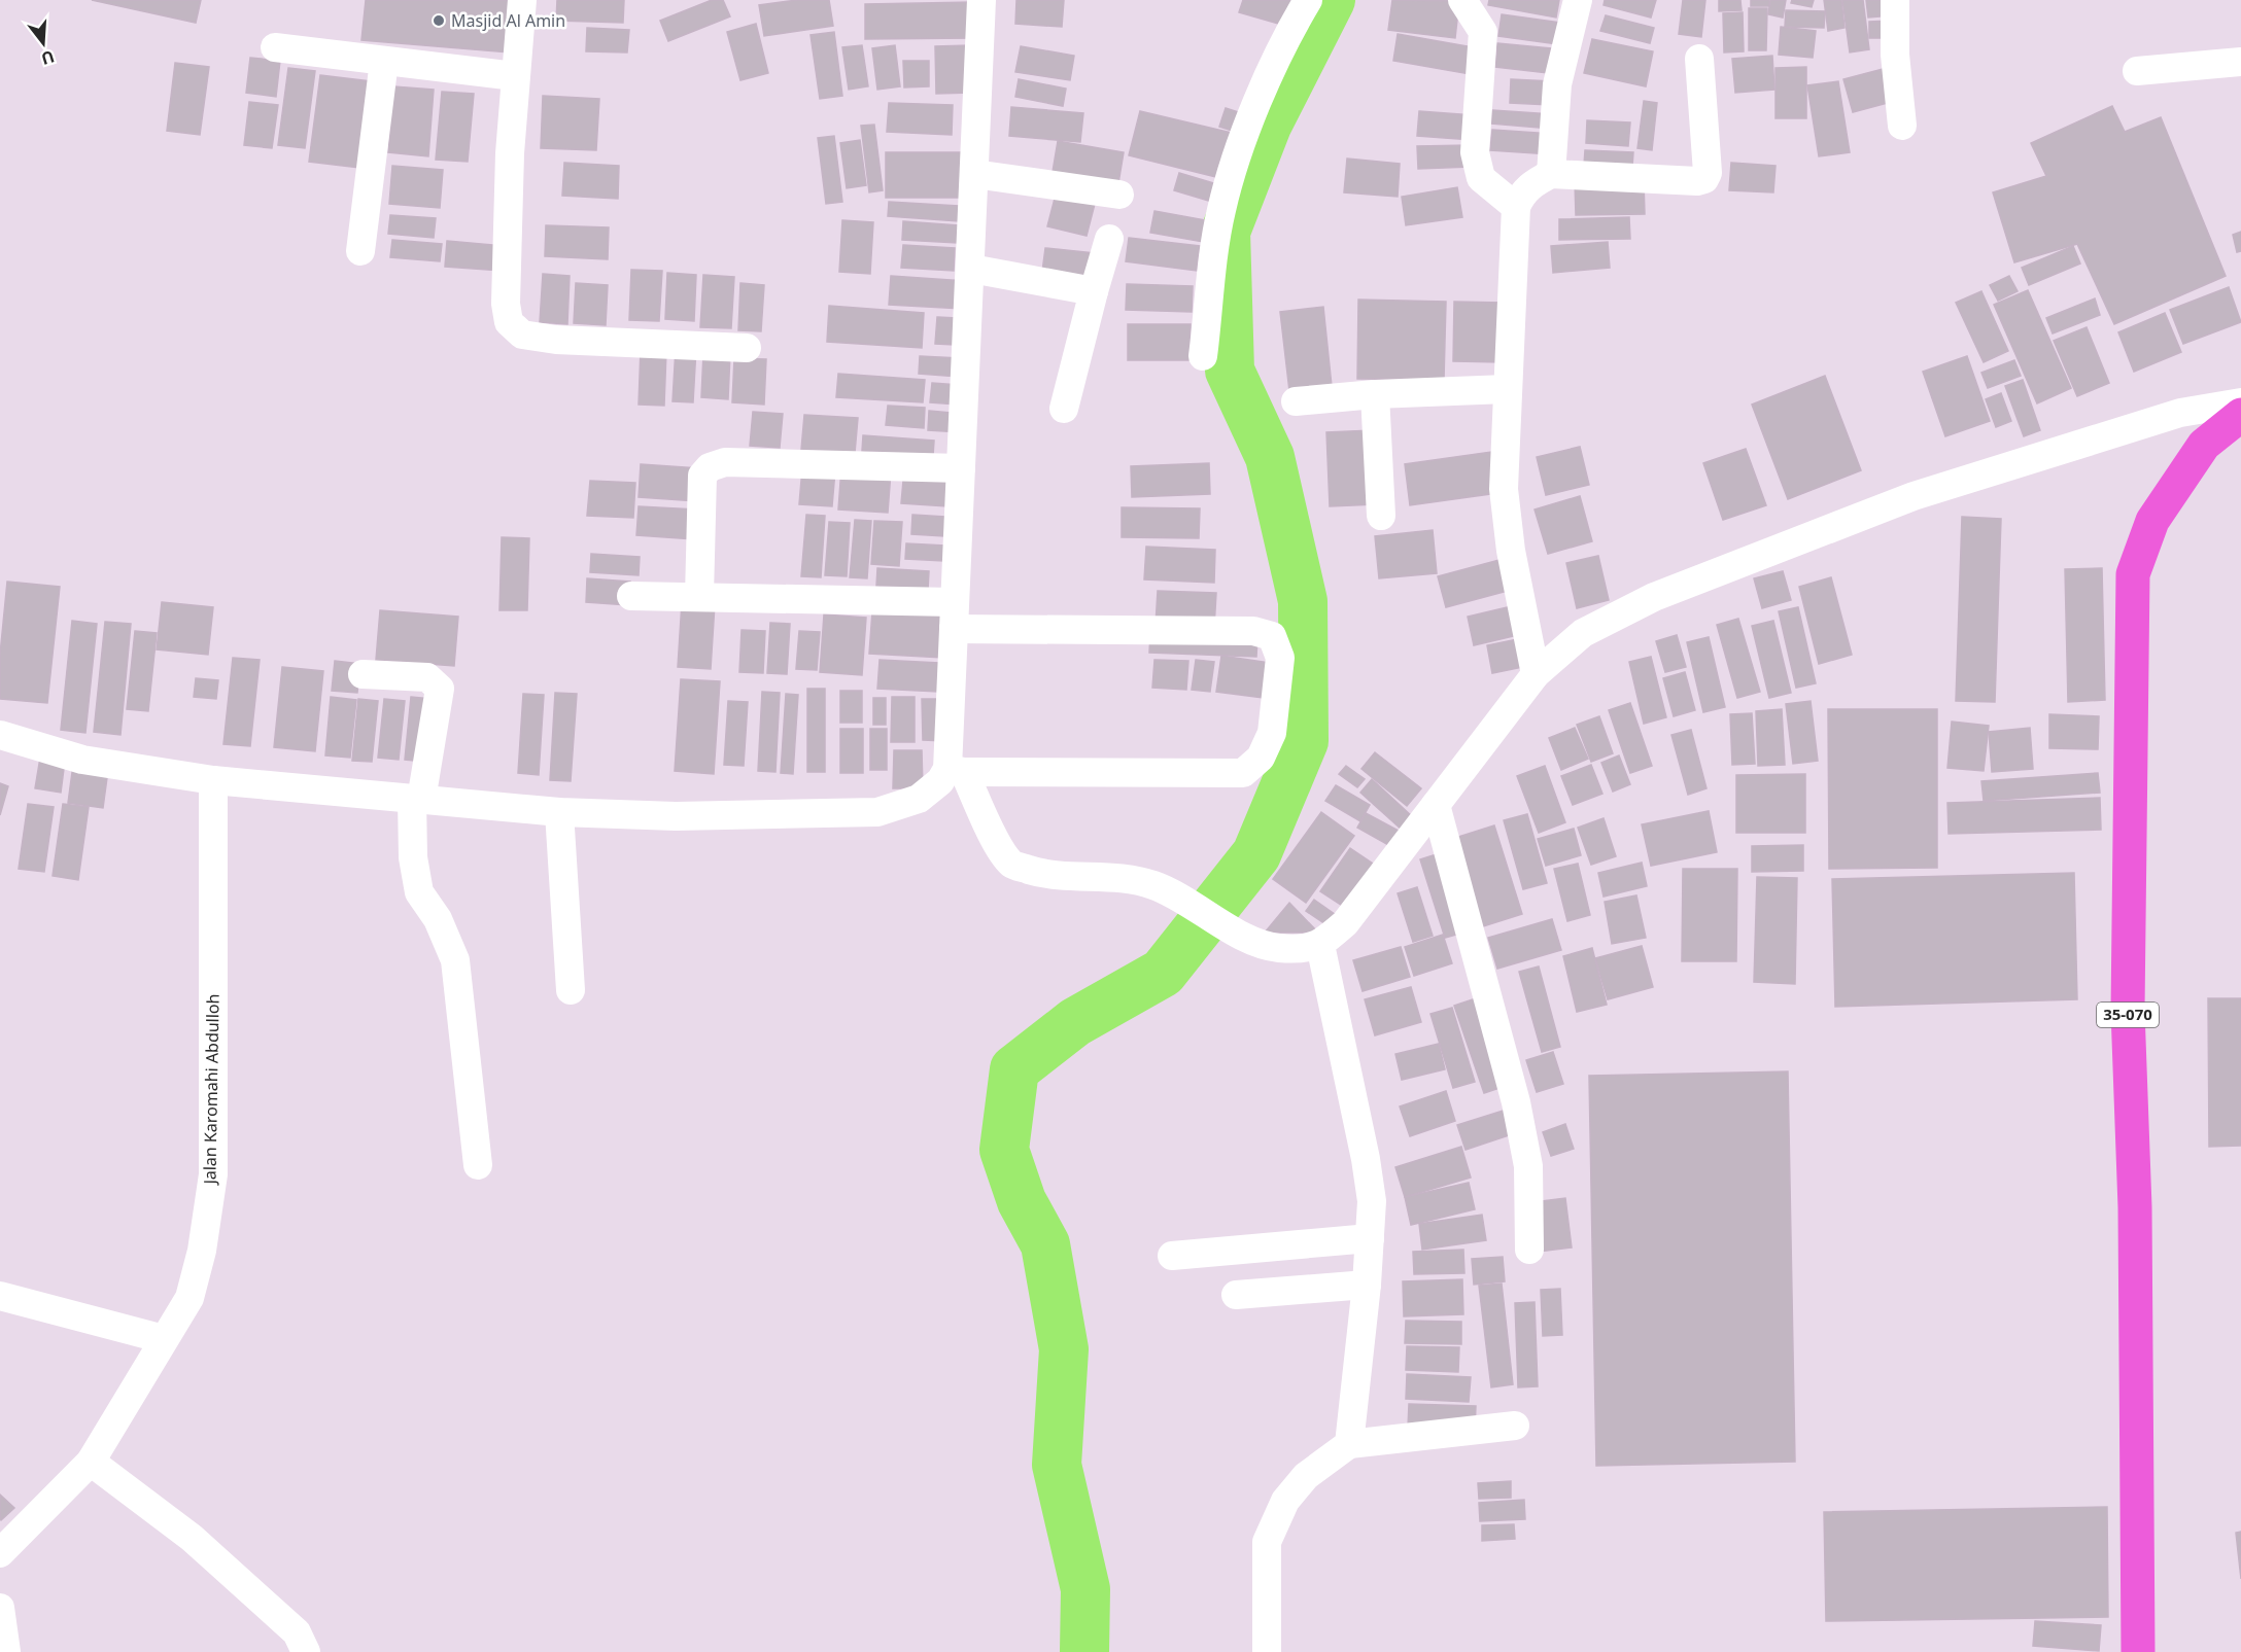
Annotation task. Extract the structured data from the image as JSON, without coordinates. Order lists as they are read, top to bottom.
{
  "streets": {
    "main road": ["35-070"],
    "street": ["Jalan Karomahi Abdulloh"]
  },
  "places": ["Masjid Al Amin"],
  "north": "bottom"
}
